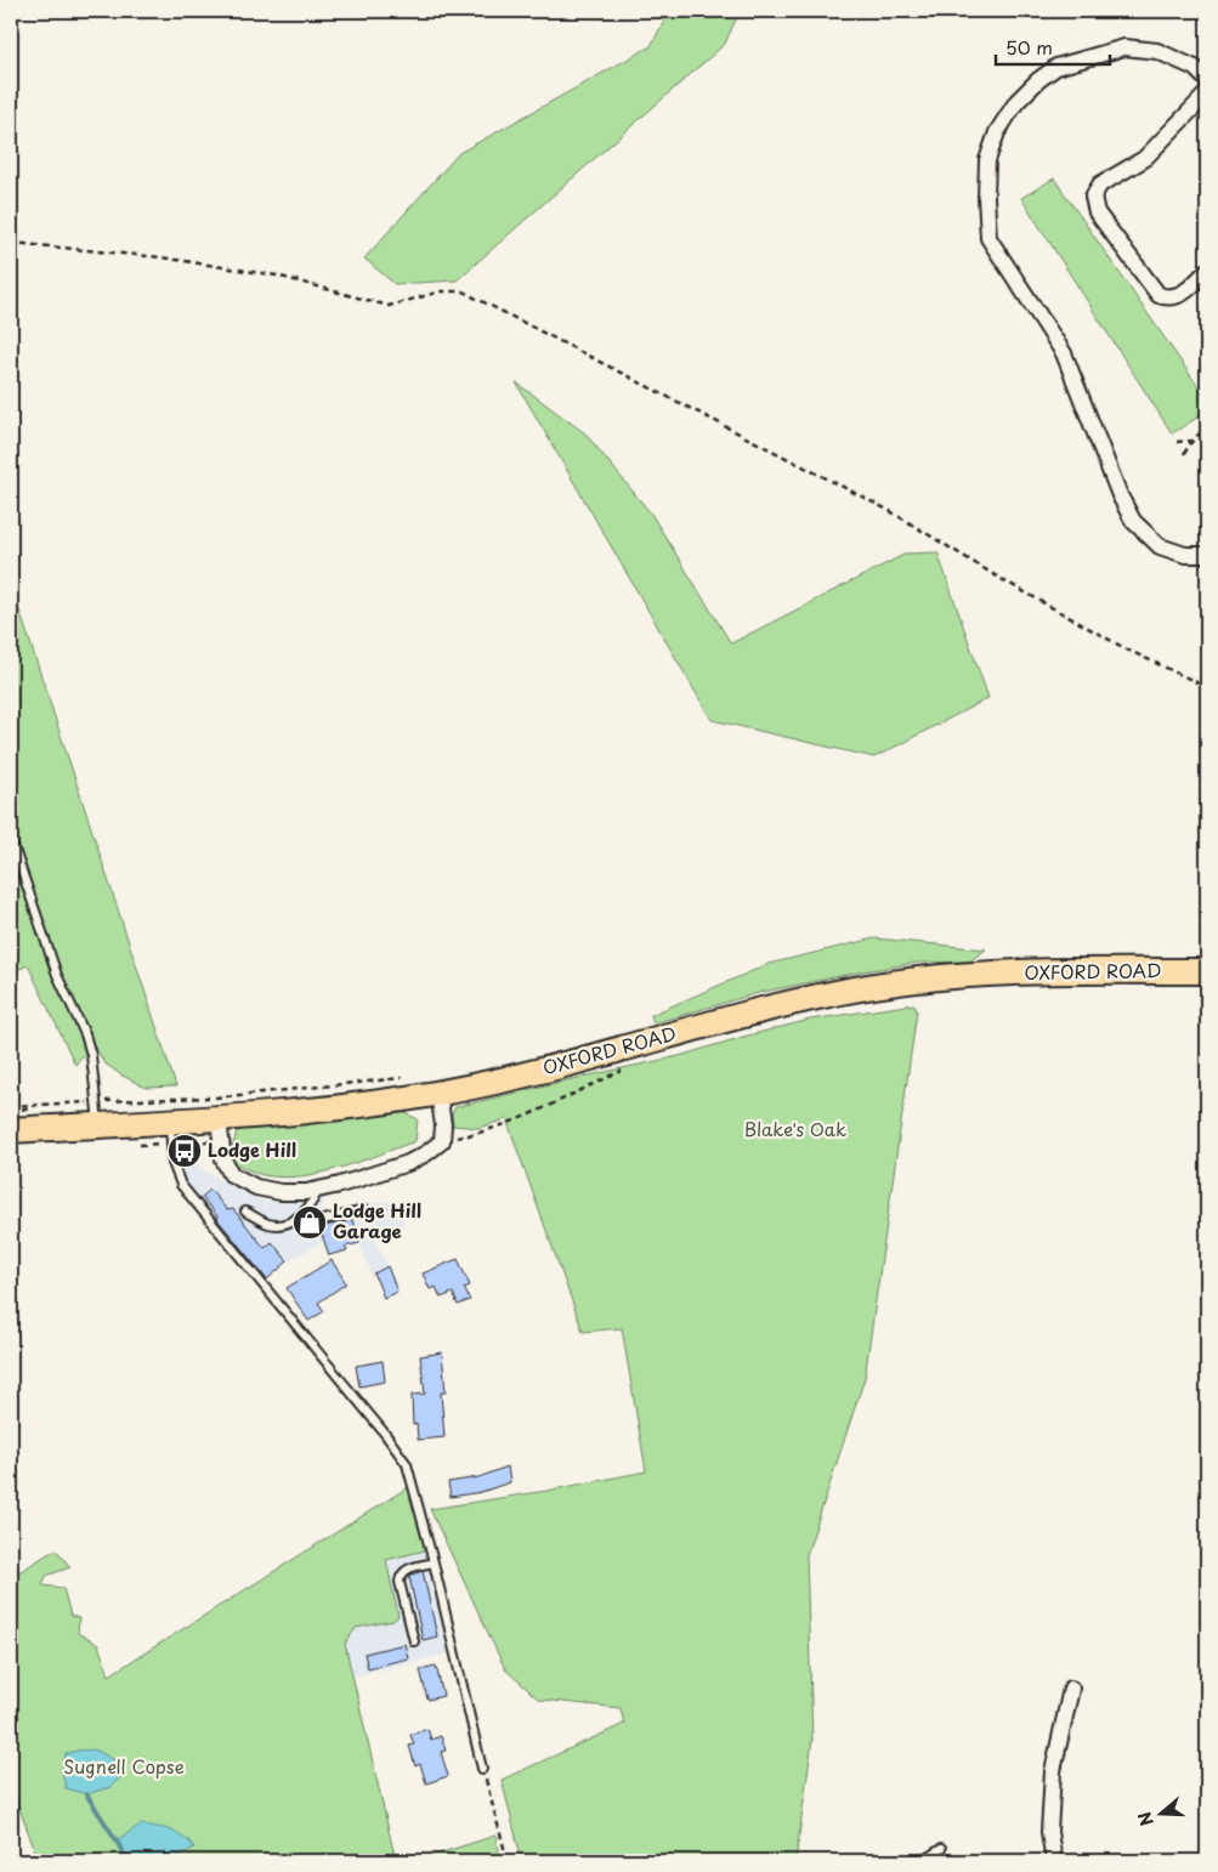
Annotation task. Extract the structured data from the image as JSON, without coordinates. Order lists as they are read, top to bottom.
{
  "streets": {
    "main road": ["OXFORD ROAD"]
  },
  "parks": ["Blake's Oak", "Sugnell Copse"],
  "places": {
    "bus stop": ["Lodge Hill"],
    "shop": ["Lodge Hill Garage"]
  },
  "scale_bar": "50 m",
  "north": "left"
}
